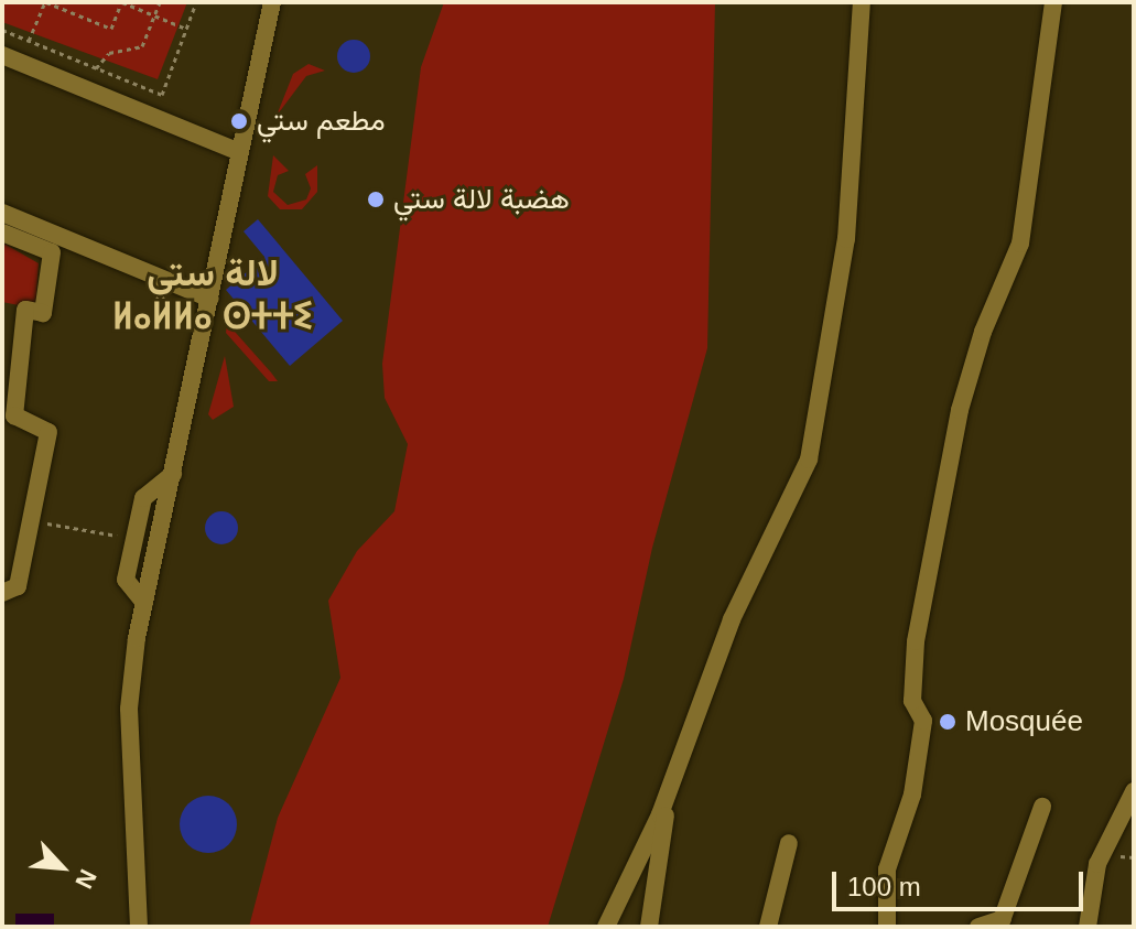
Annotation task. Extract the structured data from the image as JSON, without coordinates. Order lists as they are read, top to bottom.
{
  "districts": ["لالة ستي ⵍⴰⵍⵍⴰ ⵙⵜⵜⵉ"],
  "places": ["مطعم ستي", "هضبة لالة ستي", "Mosquée"],
  "scale_bar": "100 m",
  "north": "bottom right"
}
